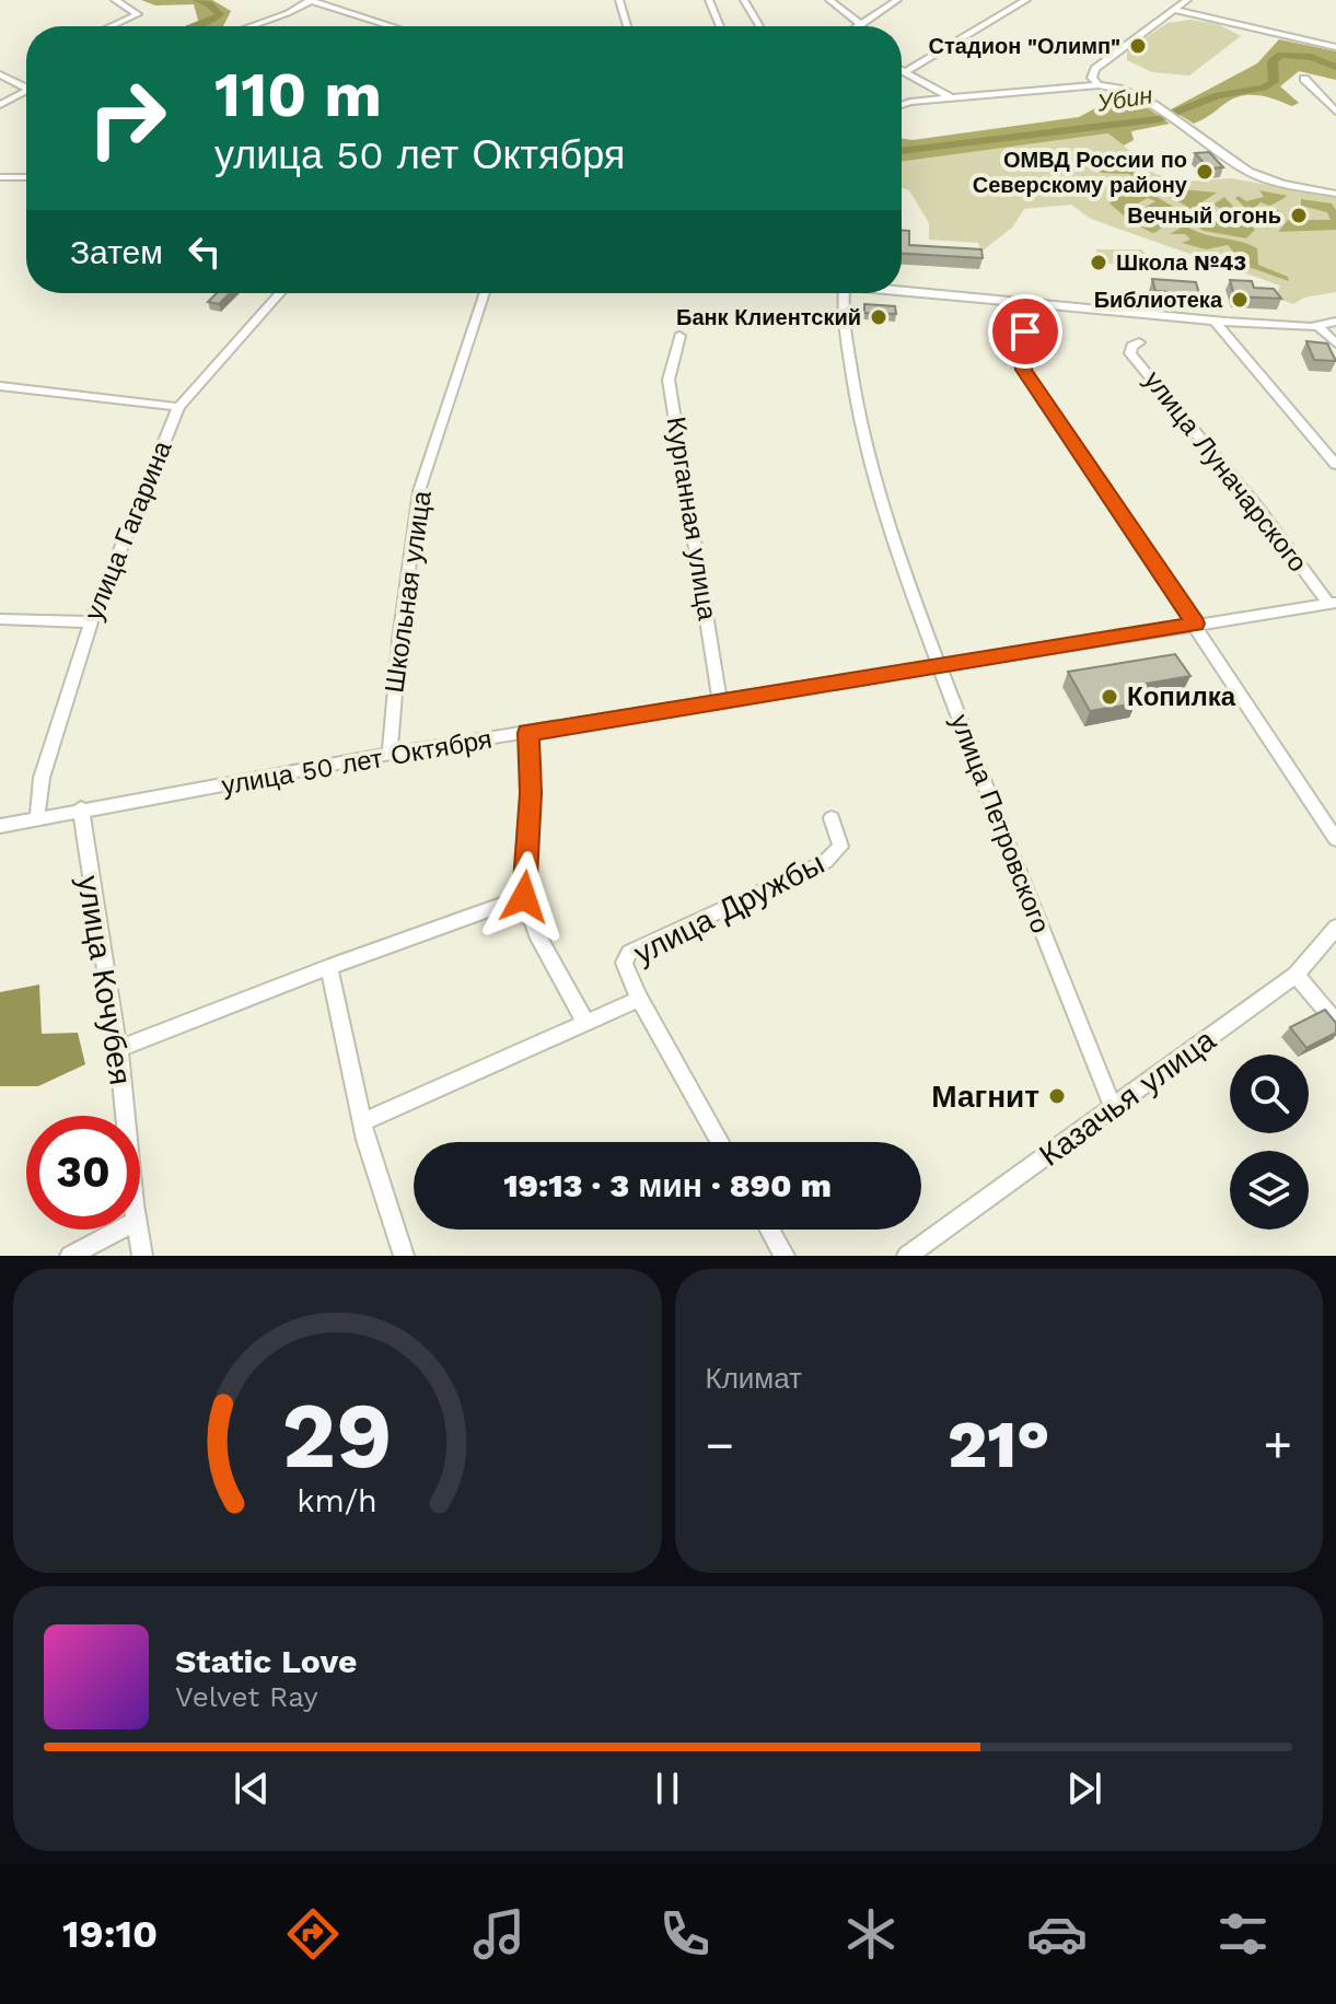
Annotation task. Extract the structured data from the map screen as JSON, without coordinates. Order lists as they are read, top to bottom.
{
  "streets": {
    "street": [
      "улица Луначарского",
      "Курганная улица",
      "улица Гагарина",
      "Школьная улица",
      "улица 50 лет Октября",
      "улица Петровского",
      "улица Дружбы",
      "улица Кочубея",
      "Казачья улица"
    ]
  },
  "crossings": [
    ["улица Луначарского", "улица 50 лет Октября"],
    ["Курганная улица", "улица 50 лет Октября"],
    ["улица Гагарина", "улица 50 лет Октября"],
    ["Школьная улица", "улица 50 лет Октября"],
    ["улица 50 лет Октября", "улица Петровского"],
    ["улица 50 лет Октября", "улица Кочубея"],
    ["улица Петровского", "Казачья улица"]
  ],
  "water": ["Убин"],
  "places": [
    "Стадион \"Олимп\"",
    "ОМВД России по Северскому району",
    "Вечный огонь",
    "Школа №43",
    "Библиотека",
    "Банк Клиентский",
    "Копилка",
    "Магнит"
  ],
  "page": {
    "turn": ["110 m", "улица 50 лет Октября"],
    "then": "Затем",
    "limit": "30",
    "trip": "19:13 · 3 мин · 890 m",
    "tile": "Климат",
    "heat": ["−", "21°", "+"],
    "song": ["Static Love", "Velvet Ray"],
    "tabs": "19:10",
    "gauge": ["29", "km/h"]
  }
}
